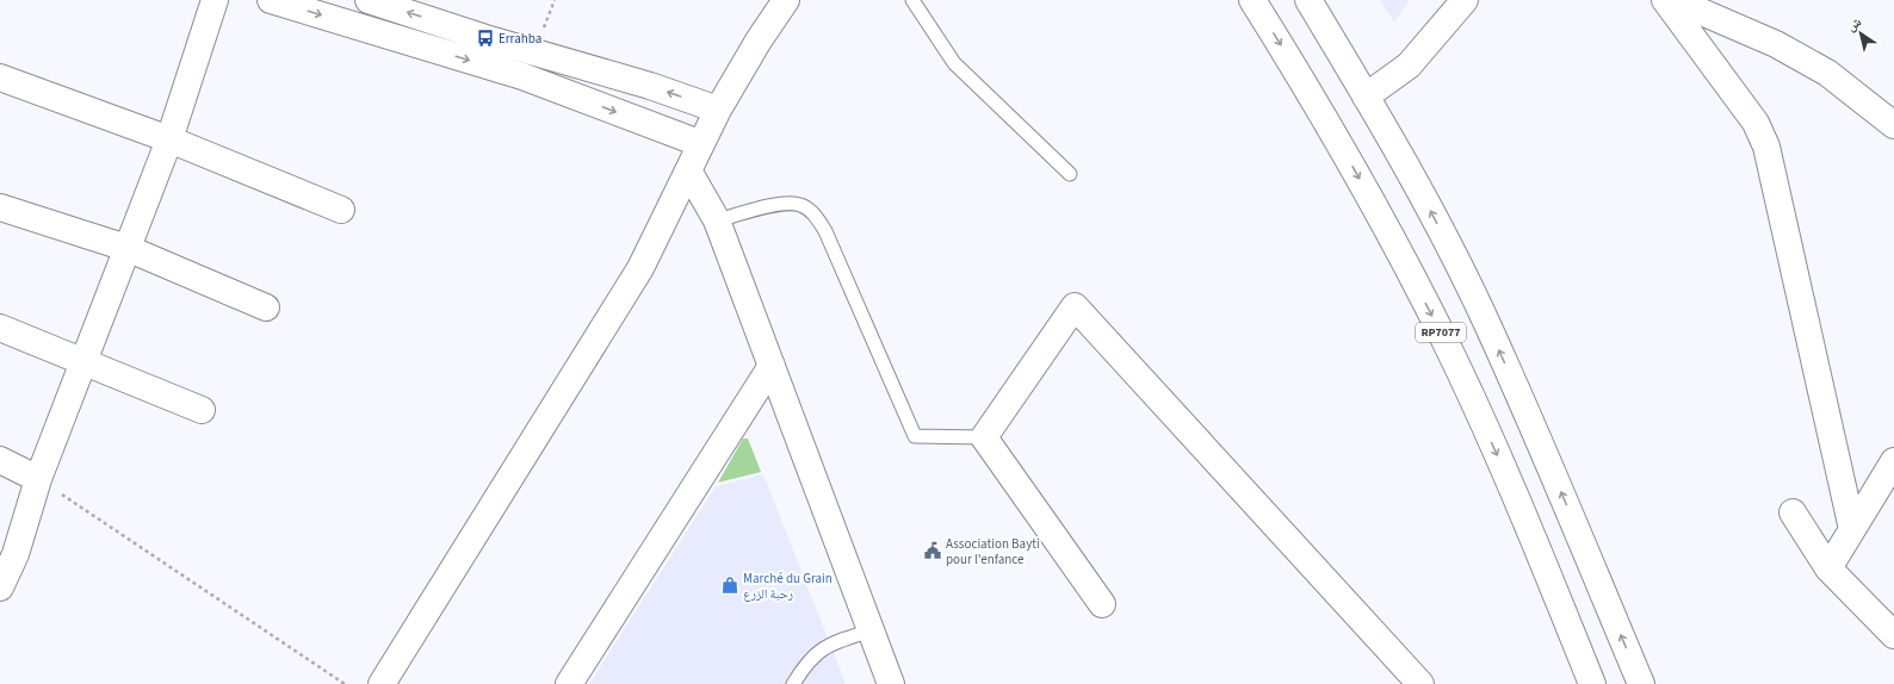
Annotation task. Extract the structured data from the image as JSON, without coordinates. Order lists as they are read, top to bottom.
{
  "streets": {
    "street": ["RP7077"]
  },
  "places": {
    "bus stop": ["Errahba"],
    "public building": ["Association Bayti pour l'enfance"],
    "shop": ["Marché du Grain رحبة الزرع"]
  },
  "north": "top left"
}
